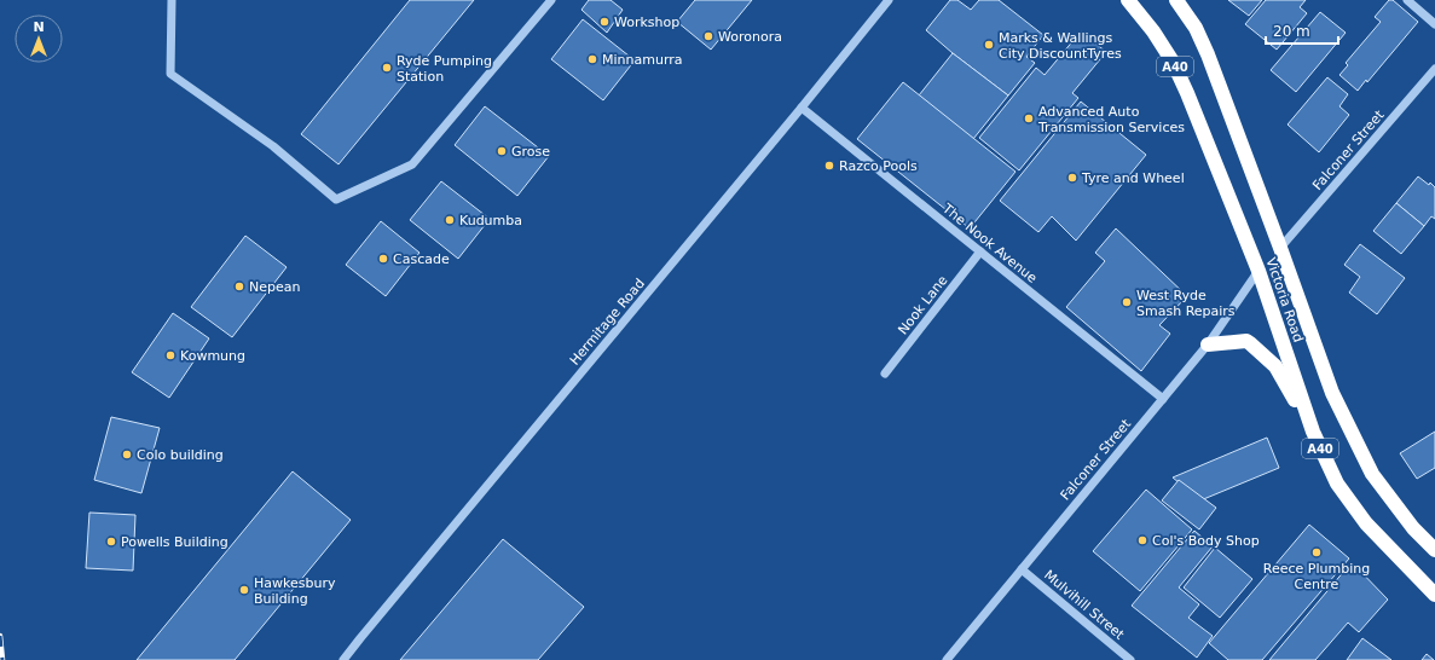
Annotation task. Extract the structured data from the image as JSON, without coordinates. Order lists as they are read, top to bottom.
{
  "streets": {
    "highway": ["A40", "Victoria Road"],
    "street": [
      "Falconer Street",
      "The Nook Avenue",
      "Nook Lane",
      "Hermitage Road",
      "Mulvihill Street"
    ]
  },
  "crossings": [
    ["Falconer Street", "The Nook Avenue"],
    ["Falconer Street", "Victoria Road"],
    ["Falconer Street", "Mulvihill Street"],
    ["The Nook Avenue", "Nook Lane"],
    ["The Nook Avenue", "Hermitage Road"]
  ],
  "places": [
    "Workshop",
    "Woronora",
    "Marks & Wallings City DiscountTyres",
    "Minnamurra",
    "Ryde Pumping Station",
    "Advanced Auto Transmission Services",
    "Grose",
    "Razco Pools",
    "Tyre and Wheel",
    "Kudumba",
    "Cascade",
    "Nepean",
    "West Ryde Smash Repairs",
    "Kowmung",
    "Colo building",
    "Col's Body Shop",
    "Powells Building",
    "Reece Plumbing Centre",
    "Hawkesbury Building"
  ],
  "scale_bar": "20 m",
  "north": "top"
}
